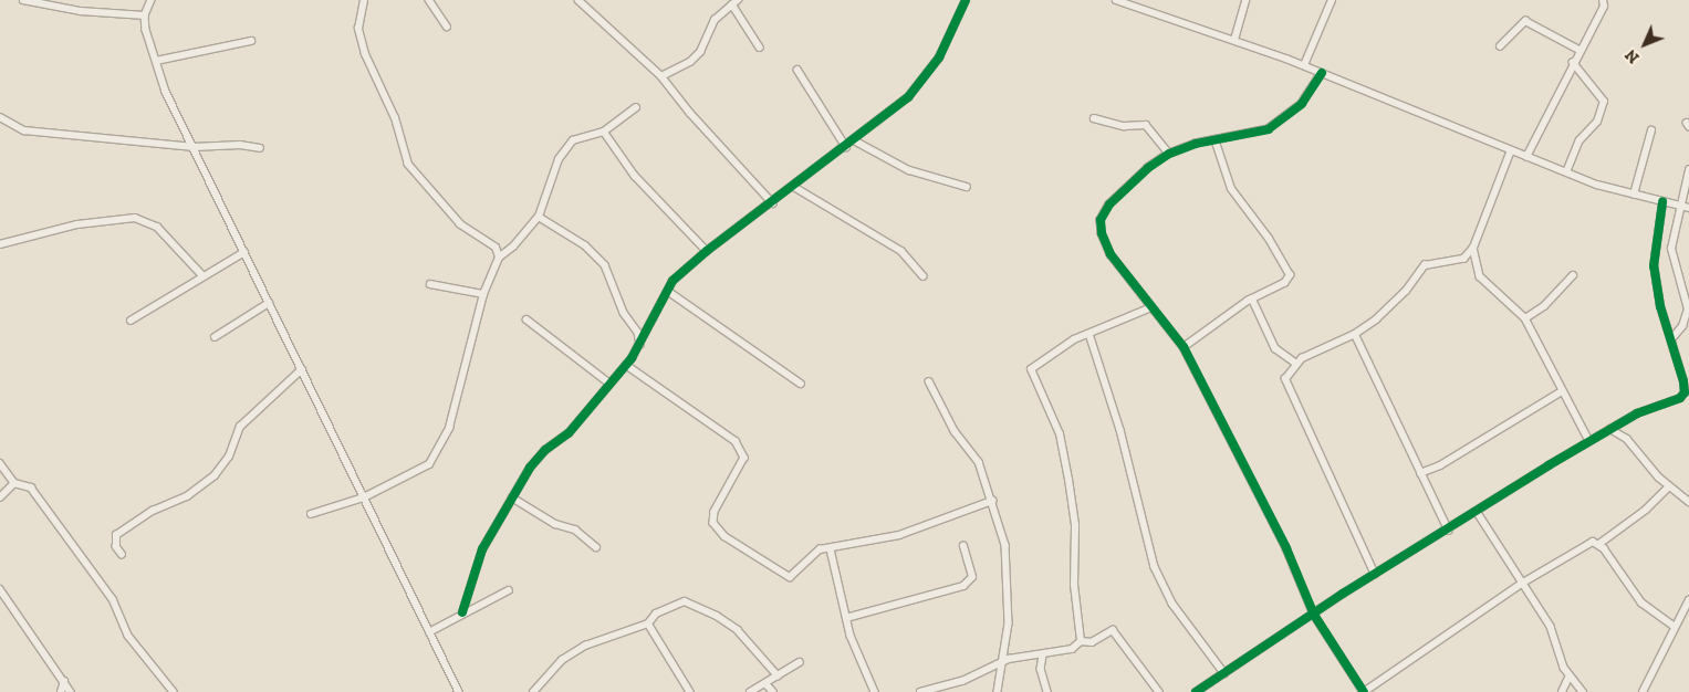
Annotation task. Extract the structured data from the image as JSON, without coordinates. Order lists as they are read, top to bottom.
{
  "north": "bottom left"
}
